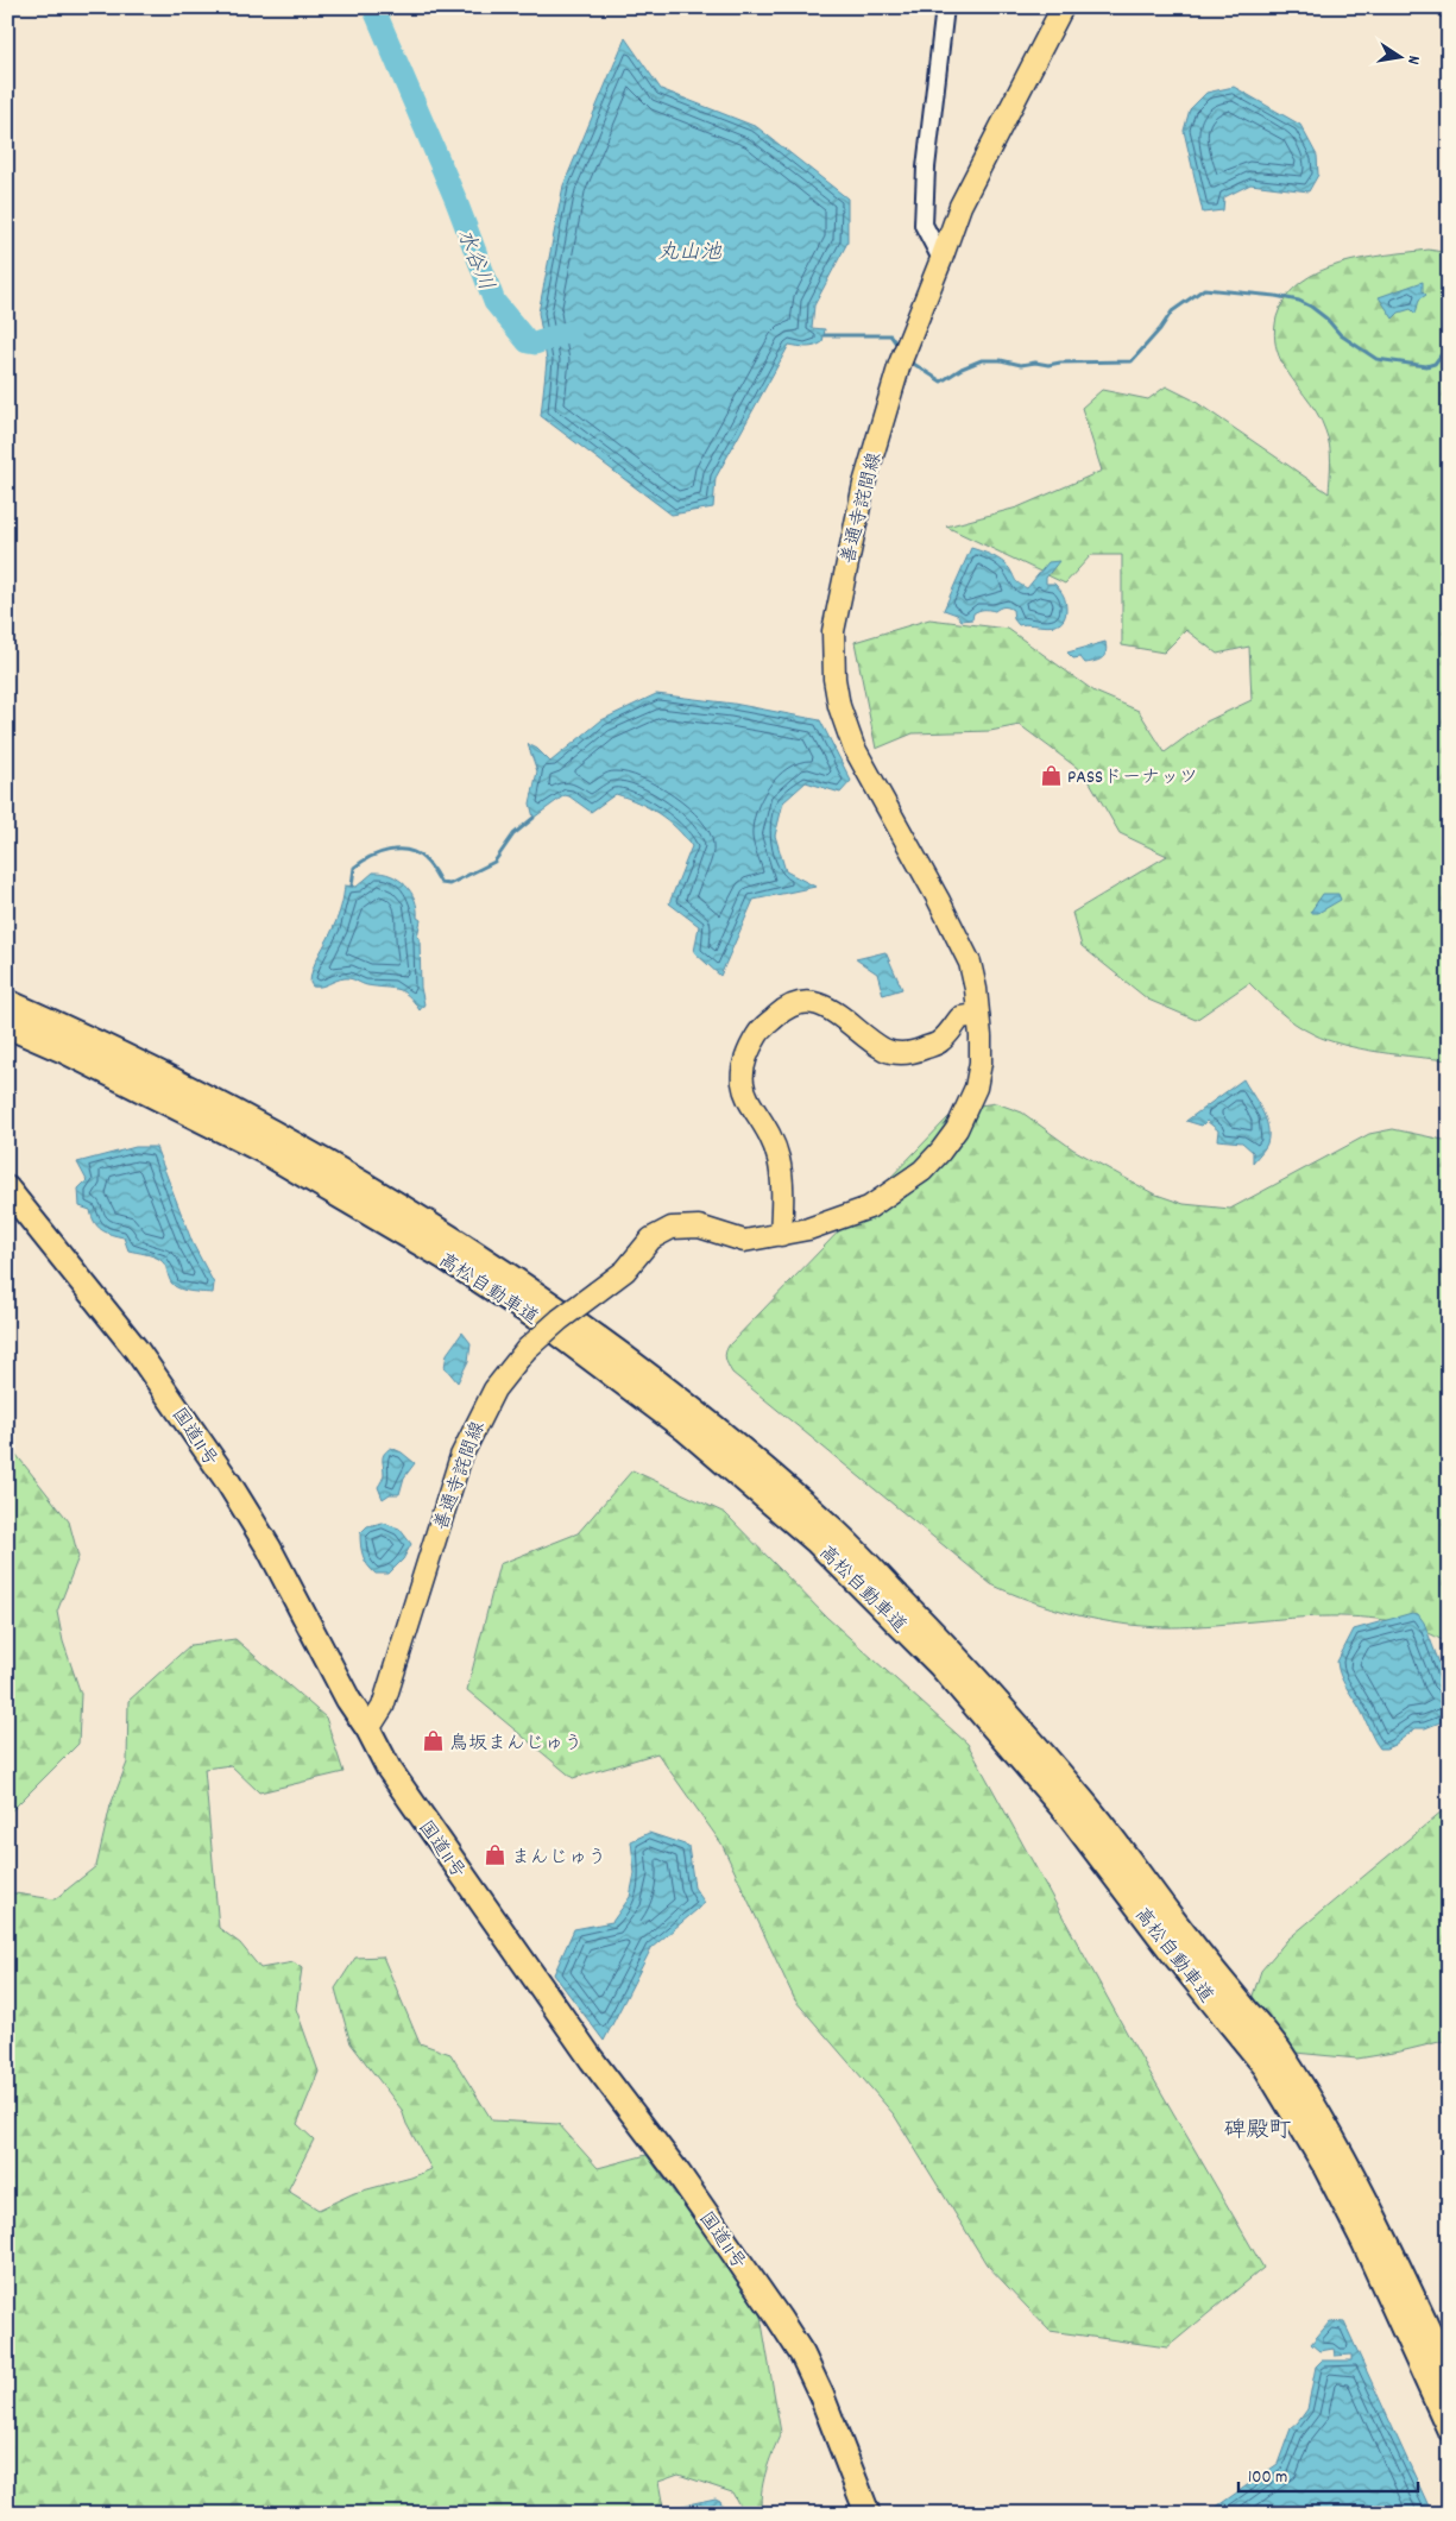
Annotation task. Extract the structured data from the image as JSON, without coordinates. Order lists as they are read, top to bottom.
{
  "streets": {
    "highway": ["高松自動車道", "国道11号"],
    "main road": ["善通寺詫間線"]
  },
  "crossings": [
    ["善通寺詫間線", "国道11号"]
  ],
  "districts": ["碑殿町"],
  "water": ["丸山池", "水谷川"],
  "places": {
    "shop": ["PASSドーナッツ", "鳥坂まんじゅう", "まんじゅう"]
  },
  "scale_bar": "100 m",
  "north": "right"
}
